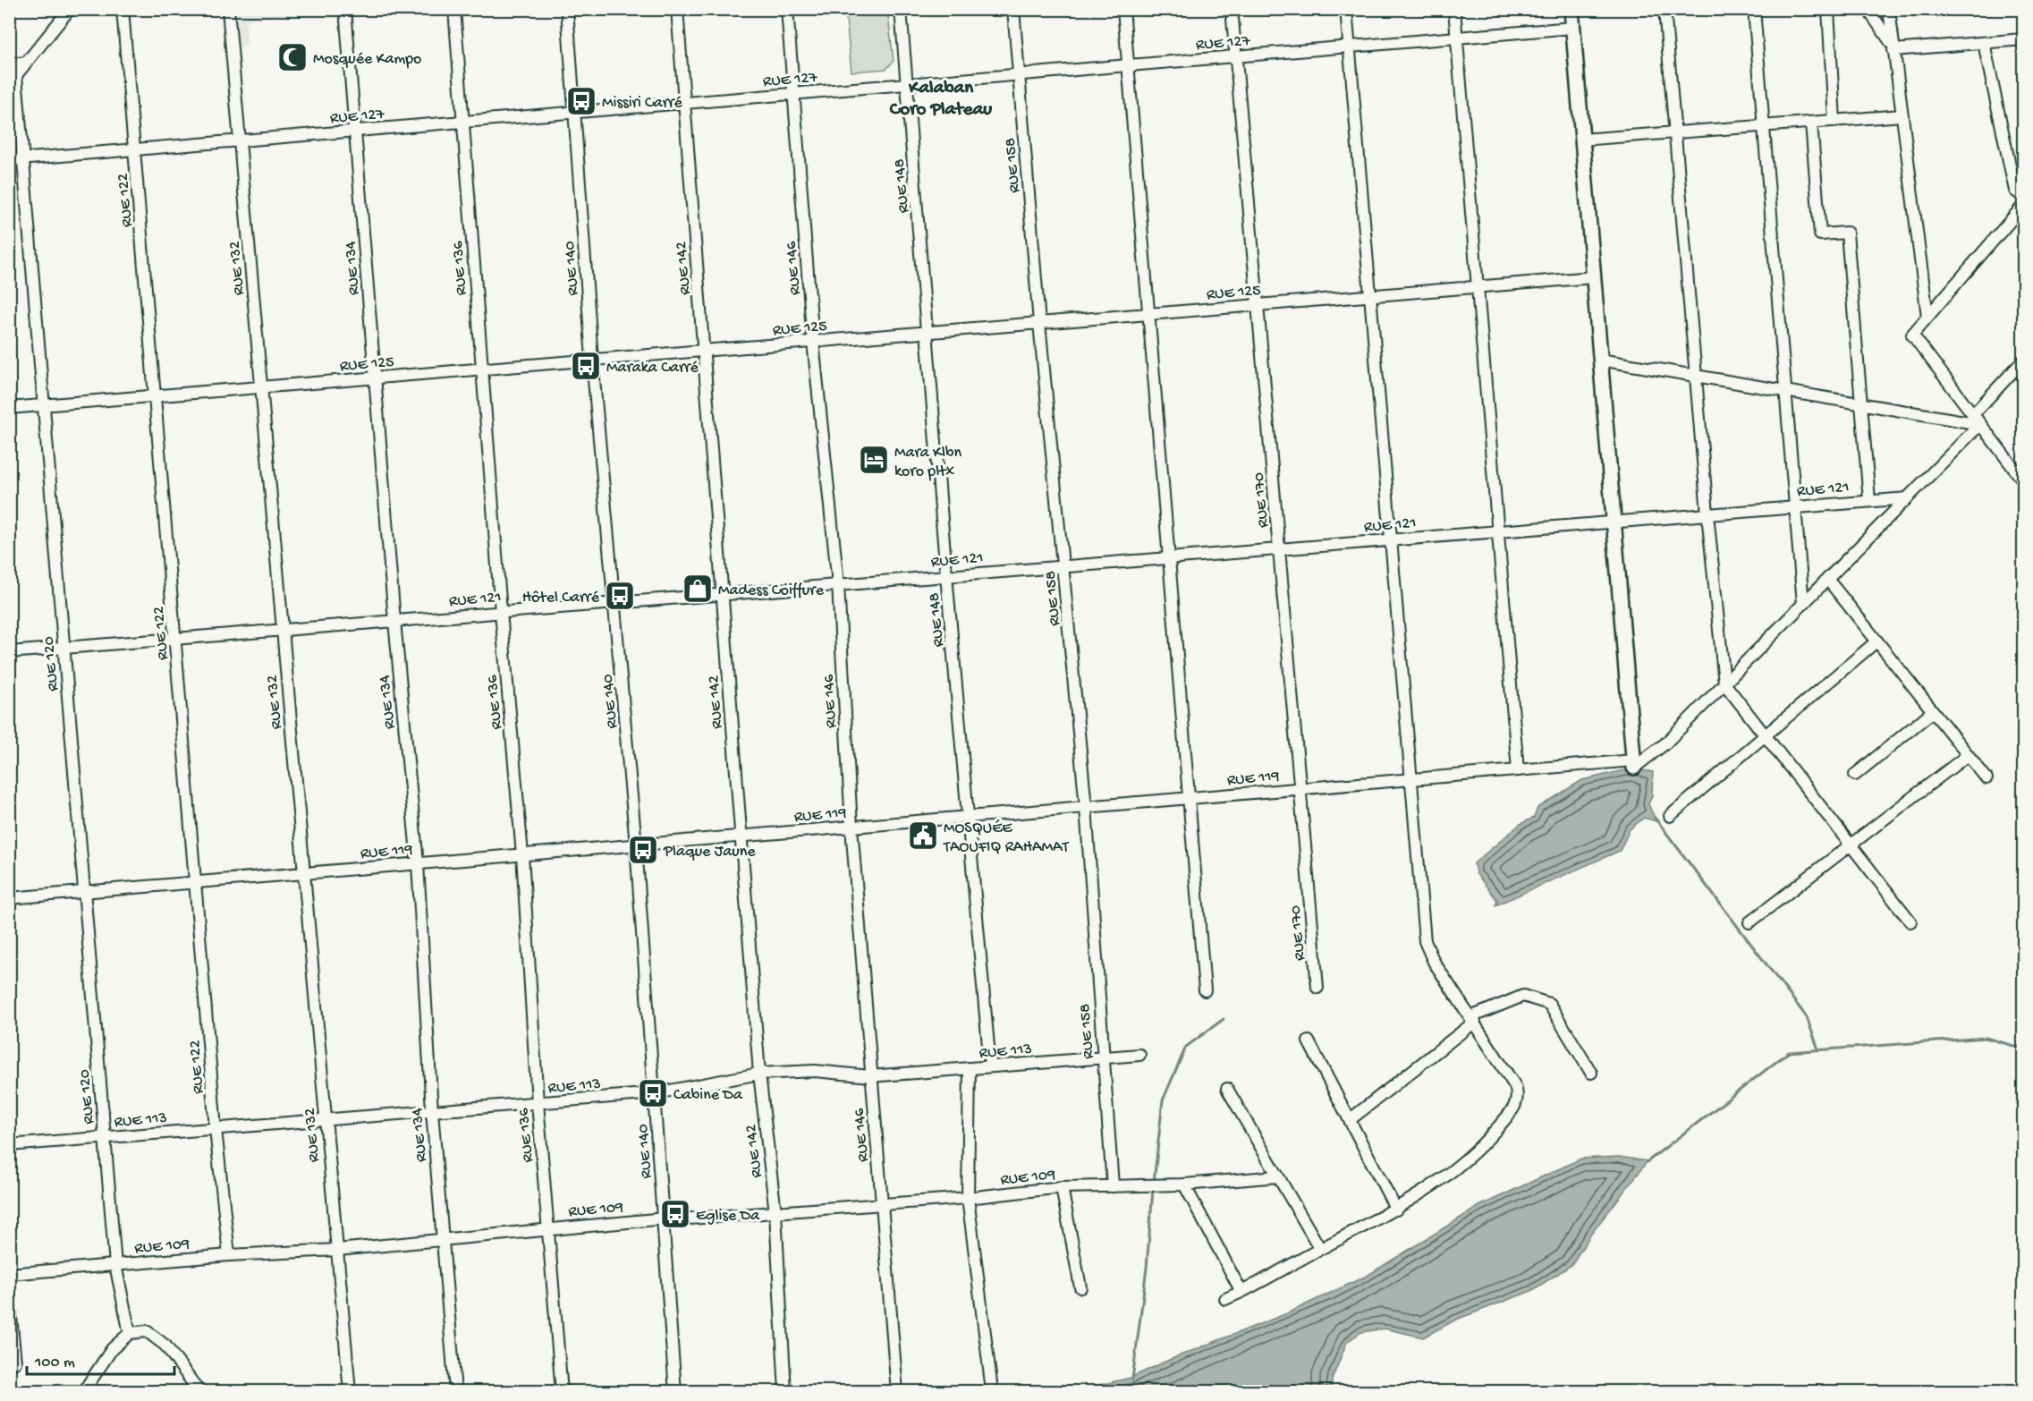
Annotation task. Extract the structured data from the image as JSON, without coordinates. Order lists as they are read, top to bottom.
{
  "streets": {
    "street": [
      "RUE 127",
      "RUE 158",
      "RUE 148",
      "RUE 122",
      "RUE 132",
      "RUE 134",
      "RUE 136",
      "RUE 140",
      "RUE 142",
      "RUE 146",
      "RUE 125",
      "RUE 121",
      "RUE 170",
      "RUE 120",
      "RUE 119",
      "RUE 113",
      "RUE 109"
    ]
  },
  "crossings": [
    ["RUE 127", "RUE 158"],
    ["RUE 127", "RUE 148"],
    ["RUE 127", "RUE 122"],
    ["RUE 127", "RUE 132"],
    ["RUE 127", "RUE 134"],
    ["RUE 127", "RUE 136"],
    ["RUE 127", "RUE 140"],
    ["RUE 127", "RUE 142"],
    ["RUE 127", "RUE 146"],
    ["RUE 127", "RUE 170"],
    ["RUE 127", "RUE 120"],
    ["RUE 158", "RUE 125"],
    ["RUE 158", "RUE 121"],
    ["RUE 158", "RUE 119"],
    ["RUE 158", "RUE 113"],
    ["RUE 158", "RUE 109"],
    ["RUE 148", "RUE 125"],
    ["RUE 148", "RUE 121"],
    ["RUE 148", "RUE 119"],
    ["RUE 148", "RUE 113"],
    ["RUE 122", "RUE 125"],
    ["RUE 122", "RUE 121"],
    ["RUE 122", "RUE 119"],
    ["RUE 122", "RUE 113"],
    ["RUE 122", "RUE 109"],
    ["RUE 132", "RUE 125"],
    ["RUE 132", "RUE 121"],
    ["RUE 132", "RUE 119"],
    ["RUE 132", "RUE 113"],
    ["RUE 132", "RUE 109"],
    ["RUE 134", "RUE 125"],
    ["RUE 134", "RUE 121"],
    ["RUE 134", "RUE 119"],
    ["RUE 134", "RUE 113"],
    ["RUE 134", "RUE 109"],
    ["RUE 136", "RUE 125"],
    ["RUE 136", "RUE 121"],
    ["RUE 136", "RUE 119"],
    ["RUE 136", "RUE 113"],
    ["RUE 136", "RUE 109"],
    ["RUE 140", "RUE 125"],
    ["RUE 140", "RUE 121"],
    ["RUE 140", "RUE 119"],
    ["RUE 140", "RUE 113"],
    ["RUE 140", "RUE 109"],
    ["RUE 142", "RUE 125"],
    ["RUE 142", "RUE 121"],
    ["RUE 142", "RUE 119"],
    ["RUE 142", "RUE 113"],
    ["RUE 142", "RUE 109"],
    ["RUE 146", "RUE 125"],
    ["RUE 146", "RUE 121"],
    ["RUE 146", "RUE 119"],
    ["RUE 146", "RUE 113"],
    ["RUE 146", "RUE 109"],
    ["RUE 125", "RUE 170"],
    ["RUE 125", "RUE 120"],
    ["RUE 121", "RUE 170"],
    ["RUE 121", "RUE 120"],
    ["RUE 170", "RUE 119"],
    ["RUE 120", "RUE 119"],
    ["RUE 120", "RUE 113"],
    ["RUE 120", "RUE 109"]
  ],
  "districts": ["Kalaban Coro Plateau"],
  "places": {
    "mosque": ["Mosquée Kampo"],
    "bus stop": [
      "Missiri Carré",
      "Maraka Carré",
      "Hôtel Carré",
      "Plaque Jaune",
      "Cabine Da",
      "Eglise Da"
    ],
    "hotel": ["Mara Klbn koro pltx"],
    "shop": ["Madess Coiffure"],
    "public building": ["MOSQUÉE TAOUFIQ RAHAMAT"]
  },
  "scale_bar": "100 m"
}
